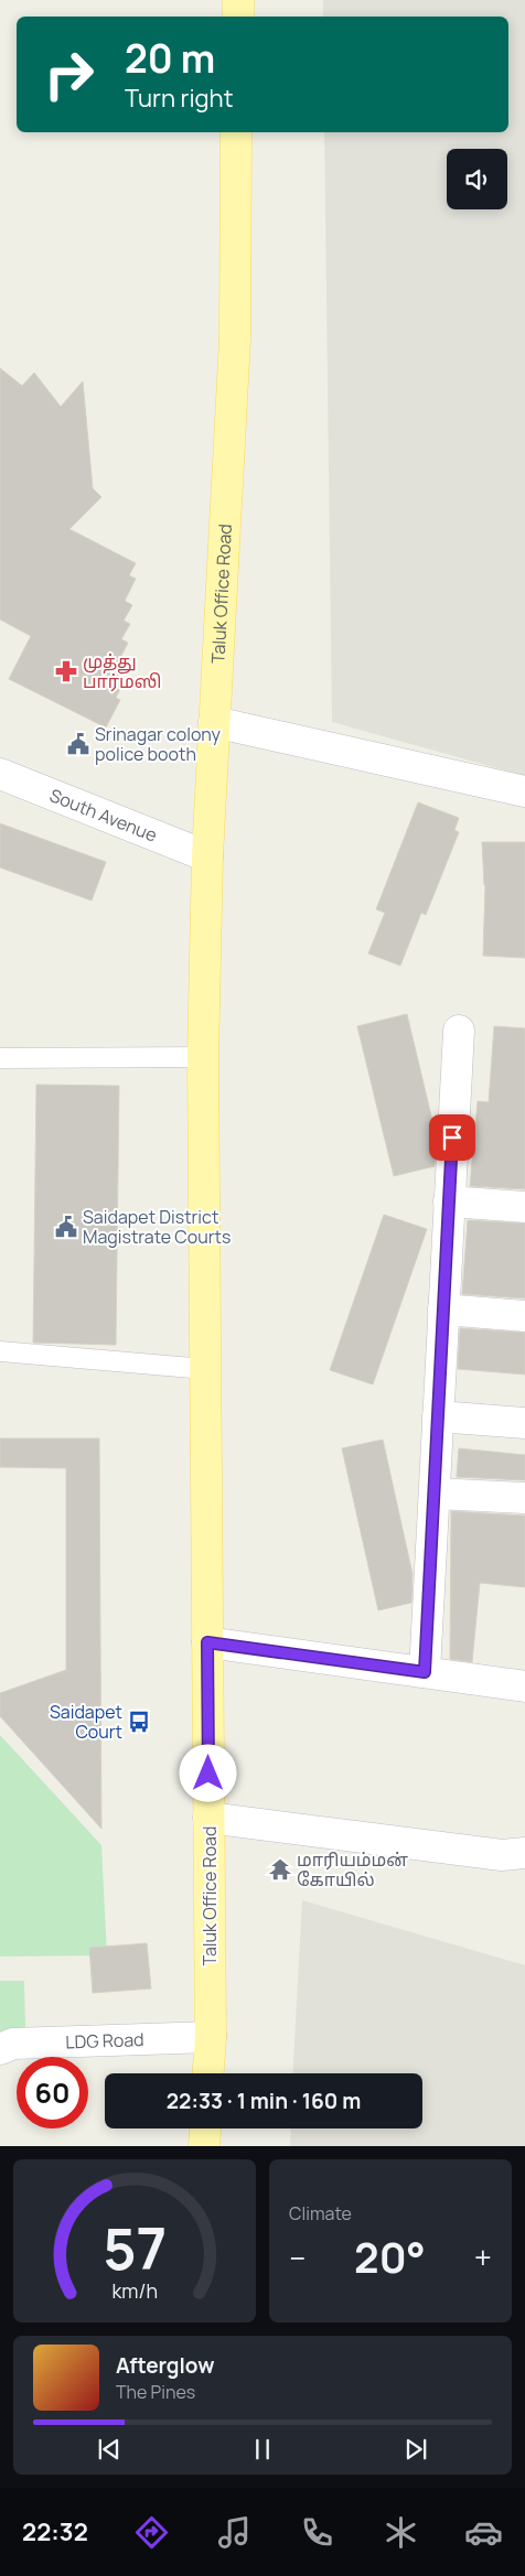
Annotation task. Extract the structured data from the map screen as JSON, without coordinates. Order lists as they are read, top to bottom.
{
  "streets": {
    "main road": ["Taluk Office Road"],
    "street": ["South Avenue", "LDG Road"]
  },
  "crossings": [
    ["Taluk Office Road", "South Avenue"],
    ["Taluk Office Road", "LDG Road"]
  ],
  "places": {
    "pharmacy": ["முத்து பார்மஸி"],
    "public building": ["Srinagar colony police booth", "Saidapet District Magistrate Courts"],
    "bus stop": ["Saidapet Court"],
    "temple": ["மாரியம்மன் கோயில்"]
  },
  "page": {
    "turn": ["20 m", "Turn right"],
    "limit": "60",
    "trip": "22:33 · 1 min · 160 m",
    "tile": "Climate",
    "heat": ["−", "20°", "+"],
    "song": ["Afterglow", "The Pines"],
    "tabs": "22:32",
    "gauge": ["57", "km/h"]
  }
}
